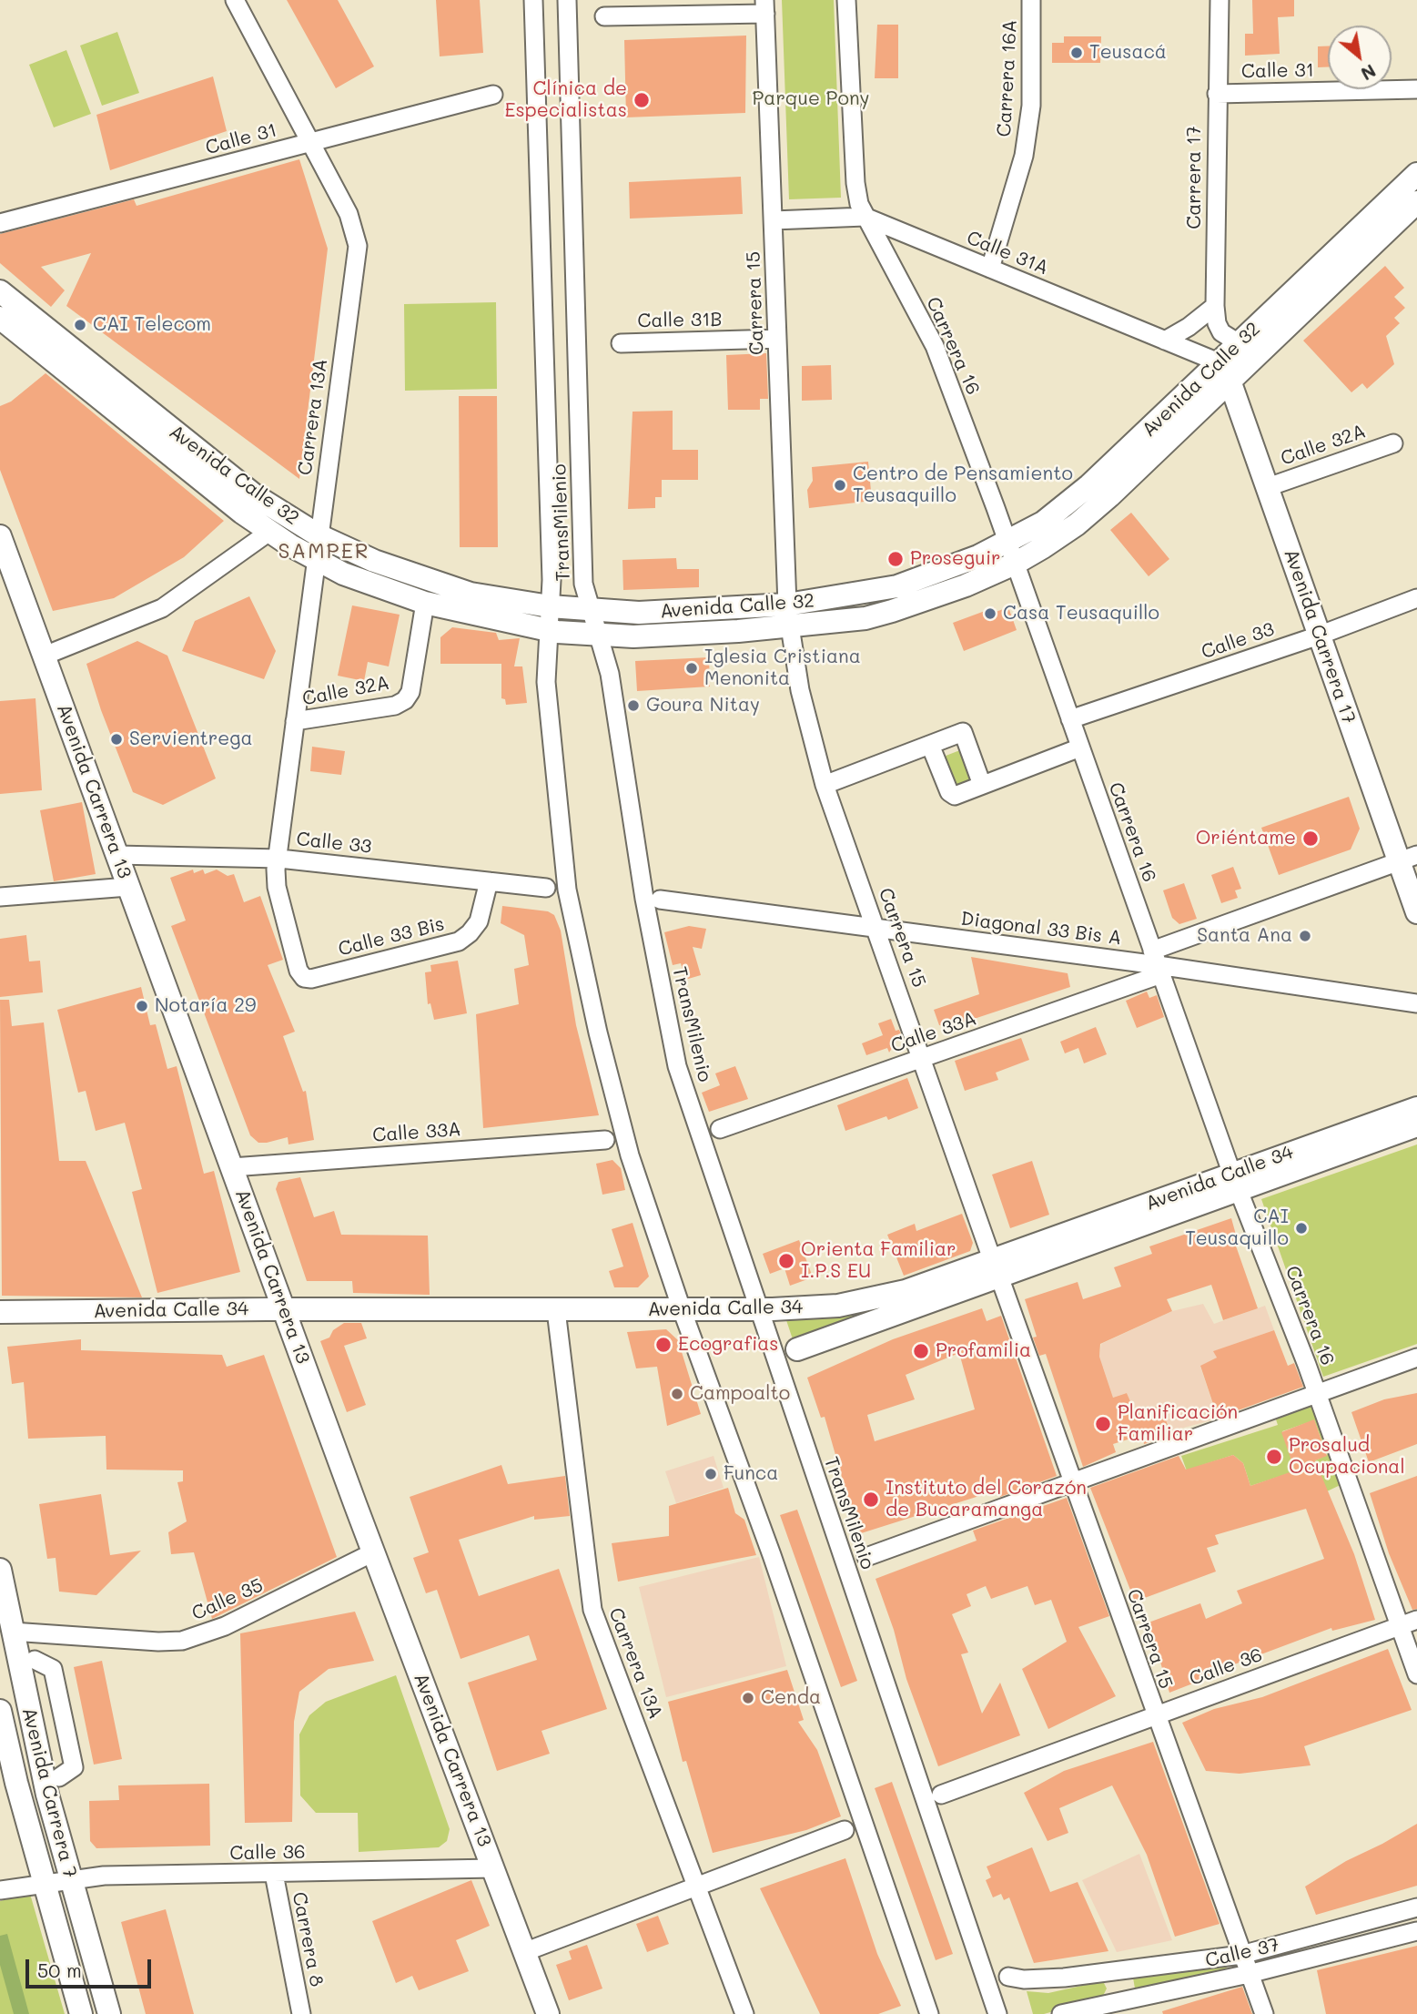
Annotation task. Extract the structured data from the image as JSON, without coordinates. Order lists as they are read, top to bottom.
{
  "streets": {
    "main road": [
      "Avenida Calle 32",
      "Avenida Carrera 17",
      "Avenida Carrera 13",
      "Avenida Calle 34",
      "Avenida Carrera 7"
    ],
    "street": [
      "Calle 31",
      "Carrera 16A",
      "Carrera 17",
      "Calle 31A",
      "Carrera 15",
      "Calle 31B",
      "Carrera 16",
      "Carrera 13A",
      "Calle 32A",
      "TransMilenio",
      "Calle 33",
      "Diagonal 33 Bis A",
      "Calle 33 Bis",
      "Calle 33A",
      "Calle 35",
      "Calle 36",
      "Carrera 8",
      "Calle 37"
    ]
  },
  "crossings": [
    ["Calle 31", "Carrera 17"],
    ["Calle 31", "Carrera 13A"],
    ["Carrera 16A", "Calle 31A"],
    ["Carrera 17", "Avenida Calle 32"],
    ["Calle 31A", "Carrera 15"],
    ["Calle 31A", "Carrera 16"],
    ["Calle 31A", "Avenida Calle 32"],
    ["Calle 31A", "Avenida Carrera 17"],
    ["Carrera 15", "Calle 31B"],
    ["Carrera 15", "Avenida Calle 32"],
    ["Carrera 15", "Diagonal 33 Bis A"],
    ["Carrera 15", "Calle 33A"],
    ["Carrera 15", "Avenida Calle 34"],
    ["Carrera 15", "Calle 36"],
    ["Carrera 15", "Calle 37"],
    ["Carrera 16", "Avenida Calle 32"],
    ["Carrera 16", "Calle 33"],
    ["Carrera 16", "Diagonal 33 Bis A"],
    ["Carrera 16", "Calle 33A"],
    ["Carrera 16", "Avenida Calle 34"],
    ["Carrera 16", "Calle 36"],
    ["Avenida Calle 32", "Carrera 13A"],
    ["Avenida Calle 32", "Calle 32A"],
    ["Avenida Calle 32", "TransMilenio"],
    ["Avenida Calle 32", "Avenida Carrera 17"],
    ["Carrera 13A", "Calle 32A"],
    ["Carrera 13A", "Calle 33"],
    ["Carrera 13A", "Calle 33 Bis"],
    ["Carrera 13A", "Avenida Calle 34"],
    ["Calle 32A", "Avenida Carrera 17"],
    ["TransMilenio", "Avenida Calle 34"],
    ["Avenida Carrera 17", "Calle 33"],
    ["Avenida Carrera 17", "Calle 33A"],
    ["Calle 33", "Avenida Carrera 13"],
    ["Calle 33", "Calle 33 Bis"],
    ["Avenida Carrera 13", "Calle 33A"],
    ["Avenida Carrera 13", "Avenida Calle 34"],
    ["Avenida Carrera 13", "Calle 35"],
    ["Avenida Carrera 13", "Calle 36"],
    ["Diagonal 33 Bis A", "Calle 33A"],
    ["Calle 35", "Avenida Carrera 7"],
    ["Calle 36", "Avenida Carrera 7"],
    ["Calle 36", "Carrera 8"]
  ],
  "districts": ["SAMPER"],
  "parks": ["Parque Pony"],
  "places": [
    "Teusacá",
    "Clínica de Especialistas",
    "CAI Telecom",
    "Centro de Pensamiento Teusaquillo",
    "Proseguir",
    "Casa Teusaquillo",
    "Iglesia Cristiana Menonita",
    "Goura Nitay",
    "Servientrega",
    "Oriéntame",
    "Santa Ana",
    "Notaría 29",
    "CAI Teusaquillo",
    "Orienta Familiar I.P.S EU",
    "Ecografias",
    "Profamilia",
    "Campoalto",
    "Planificación Familiar",
    "Prosalud Ocupacional",
    "Funca",
    "Instituto del Corazón de Bucaramanga",
    "Cenda"
  ],
  "scale_bar": "50 m",
  "north": "bottom right"
}
